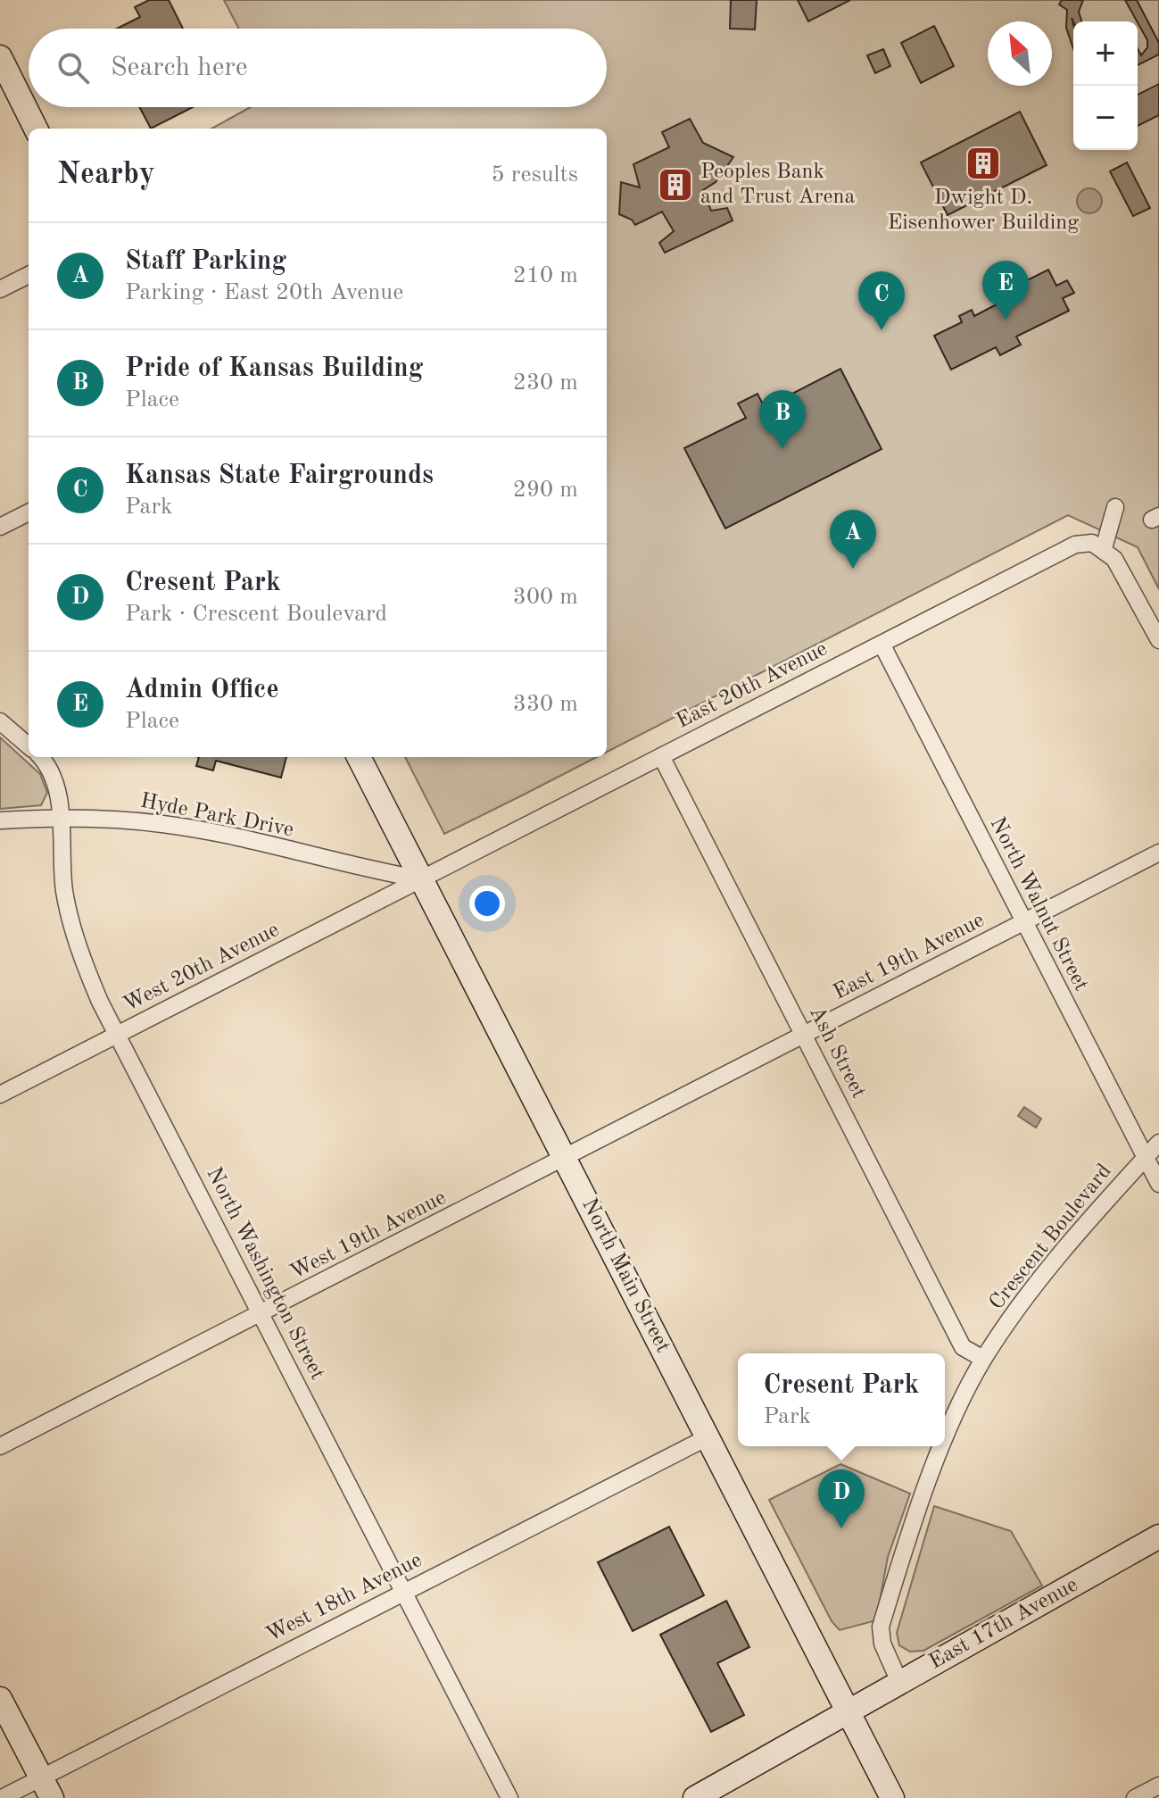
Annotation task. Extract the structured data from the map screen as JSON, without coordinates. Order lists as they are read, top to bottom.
{
  "streets": {
    "main road": ["North Main Street", "East 17th Avenue"],
    "street": [
      "East 20th Avenue",
      "Hyde Park Drive",
      "North Walnut Street",
      "East 19th Avenue",
      "West 20th Avenue",
      "Ash Street",
      "West 19th Avenue",
      "Crescent Boulevard",
      "North Washington Street",
      "West 18th Avenue"
    ]
  },
  "crossings": [
    ["East 20th Avenue", "Hyde Park Drive"],
    ["East 20th Avenue", "North Walnut Street"],
    ["East 20th Avenue", "West 20th Avenue"],
    ["East 20th Avenue", "Ash Street"],
    ["East 20th Avenue", "North Main Street"],
    ["Hyde Park Drive", "West 20th Avenue"],
    ["Hyde Park Drive", "North Washington Street"],
    ["Hyde Park Drive", "North Main Street"],
    ["North Walnut Street", "East 19th Avenue"],
    ["North Walnut Street", "Crescent Boulevard"],
    ["East 19th Avenue", "Ash Street"],
    ["East 19th Avenue", "West 19th Avenue"],
    ["East 19th Avenue", "North Main Street"],
    ["West 20th Avenue", "North Washington Street"],
    ["West 20th Avenue", "North Main Street"],
    ["Ash Street", "Crescent Boulevard"],
    ["West 19th Avenue", "North Washington Street"],
    ["West 19th Avenue", "North Main Street"],
    ["Crescent Boulevard", "East 17th Avenue"],
    ["North Washington Street", "West 18th Avenue"],
    ["North Main Street", "West 18th Avenue"],
    ["North Main Street", "East 17th Avenue"]
  ],
  "places": {
    "building": ["Dwight D. Eisenhower Building", "Peoples Bank and Trust Arena"]
  },
  "north": "top left",
  "page": {
    "map_buttons": ["+", "−"],
    "search": "Search here",
    "heading": ["Nearby", "5 results"],
    "list": [
      {
        "mark": "A",
        "name": "Staff Parking",
        "note": "Parking · East 20th Avenue",
        "value": "210 m"
      },
      {
        "mark": "B",
        "name": "Pride of Kansas Building",
        "note": "Place",
        "value": "230 m"
      },
      {
        "mark": "C",
        "name": "Kansas State Fairgrounds",
        "note": "Park",
        "value": "290 m"
      },
      {
        "mark": "D",
        "name": "Cresent Park",
        "note": "Park · Crescent Boulevard",
        "value": "300 m"
      },
      {
        "mark": "E",
        "name": "Admin Office",
        "note": "Place",
        "value": "330 m"
      }
    ],
    "pins": [
      "E",
      "C",
      "B",
      "A",
      "D"
    ],
    "popup": ["Cresent Park", "Park"]
  }
}
